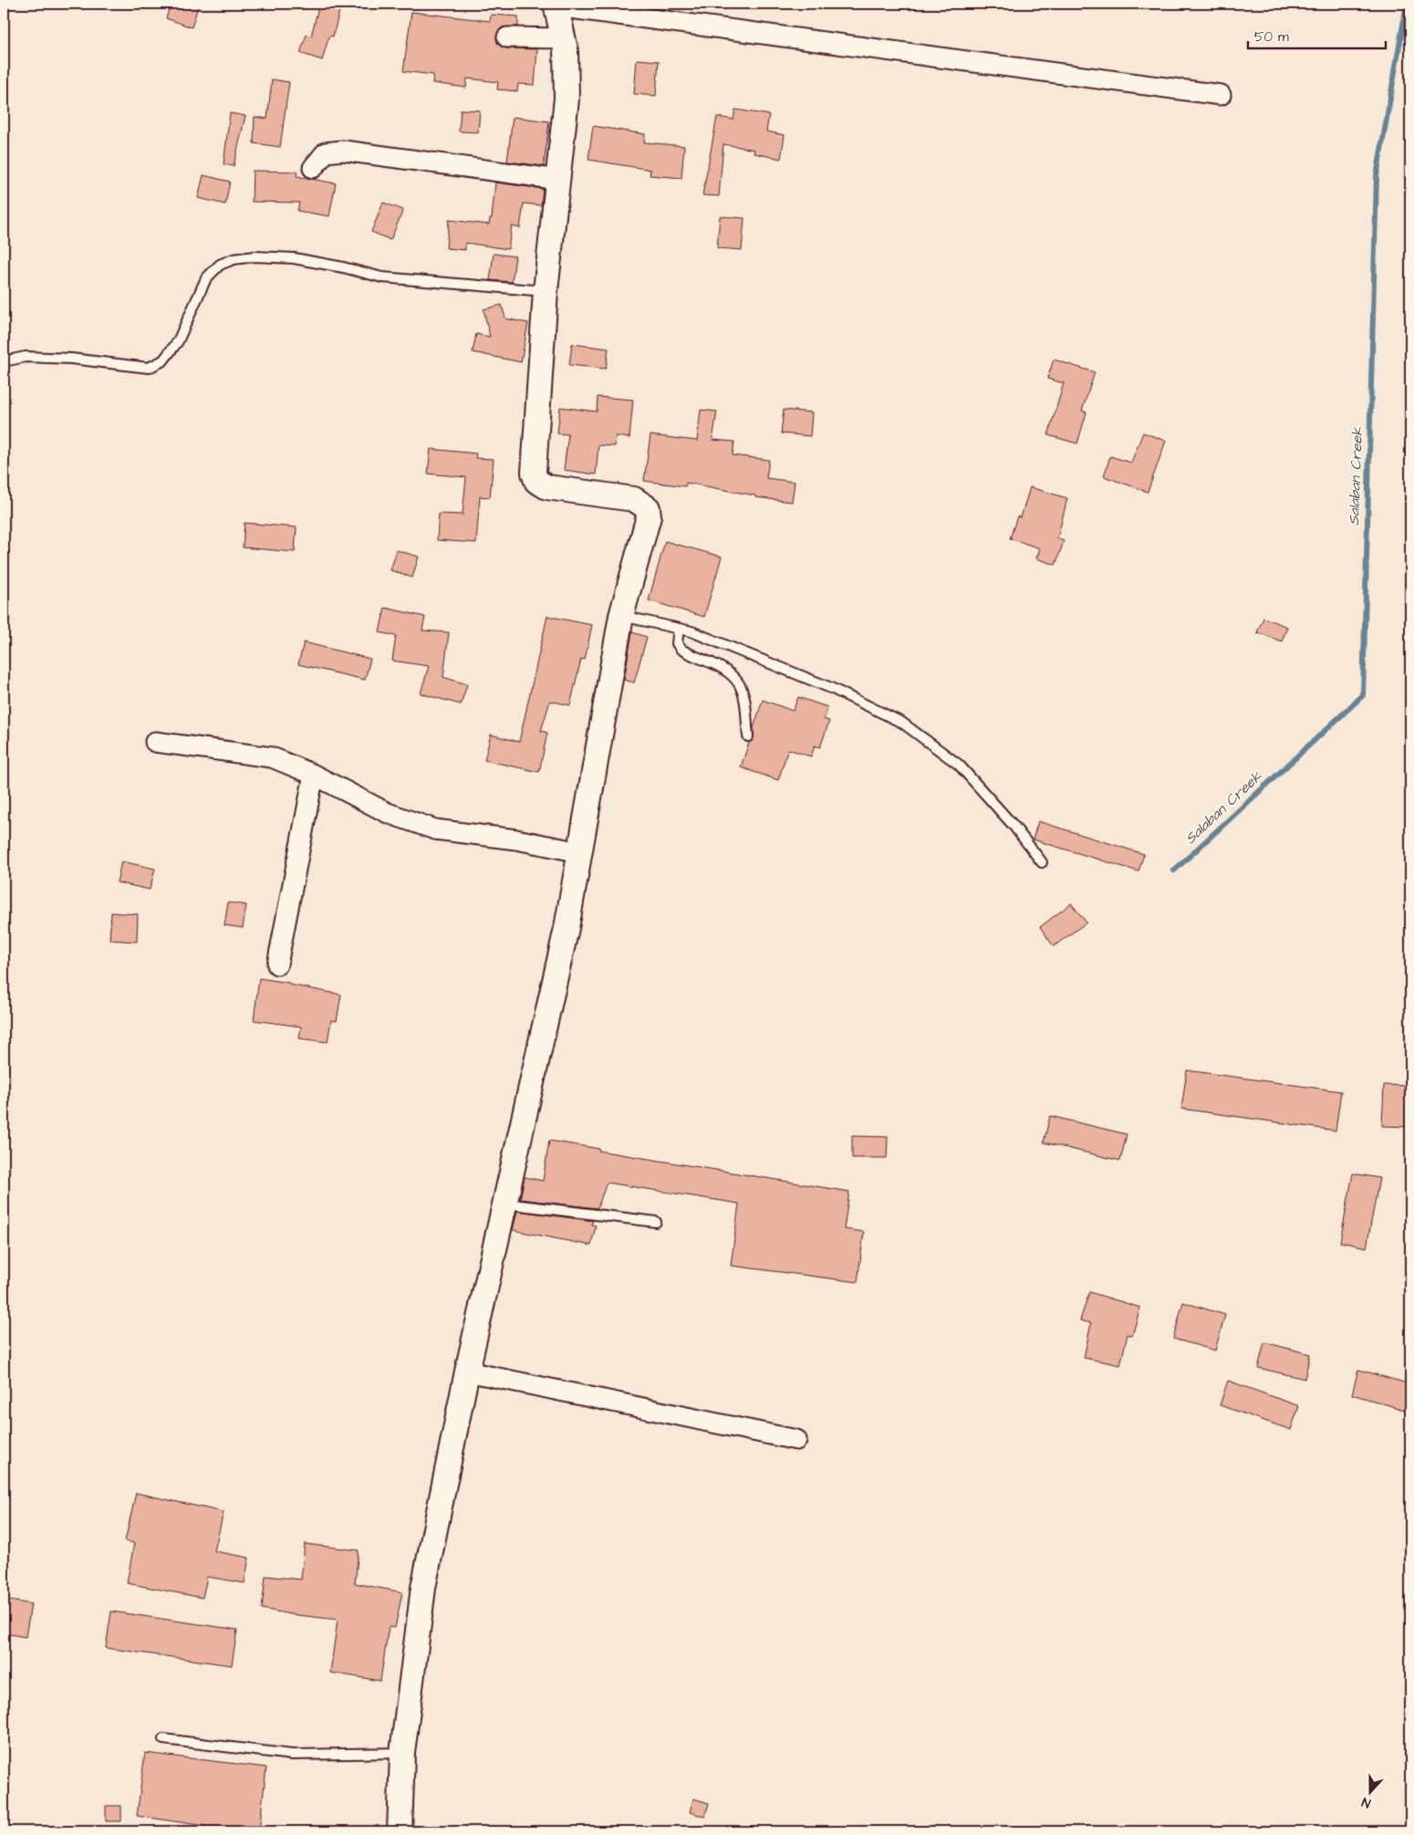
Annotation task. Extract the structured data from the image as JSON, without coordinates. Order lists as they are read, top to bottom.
{
  "water": ["Salaban Creek"],
  "scale_bar": "50 m",
  "north": "bottom"
}
